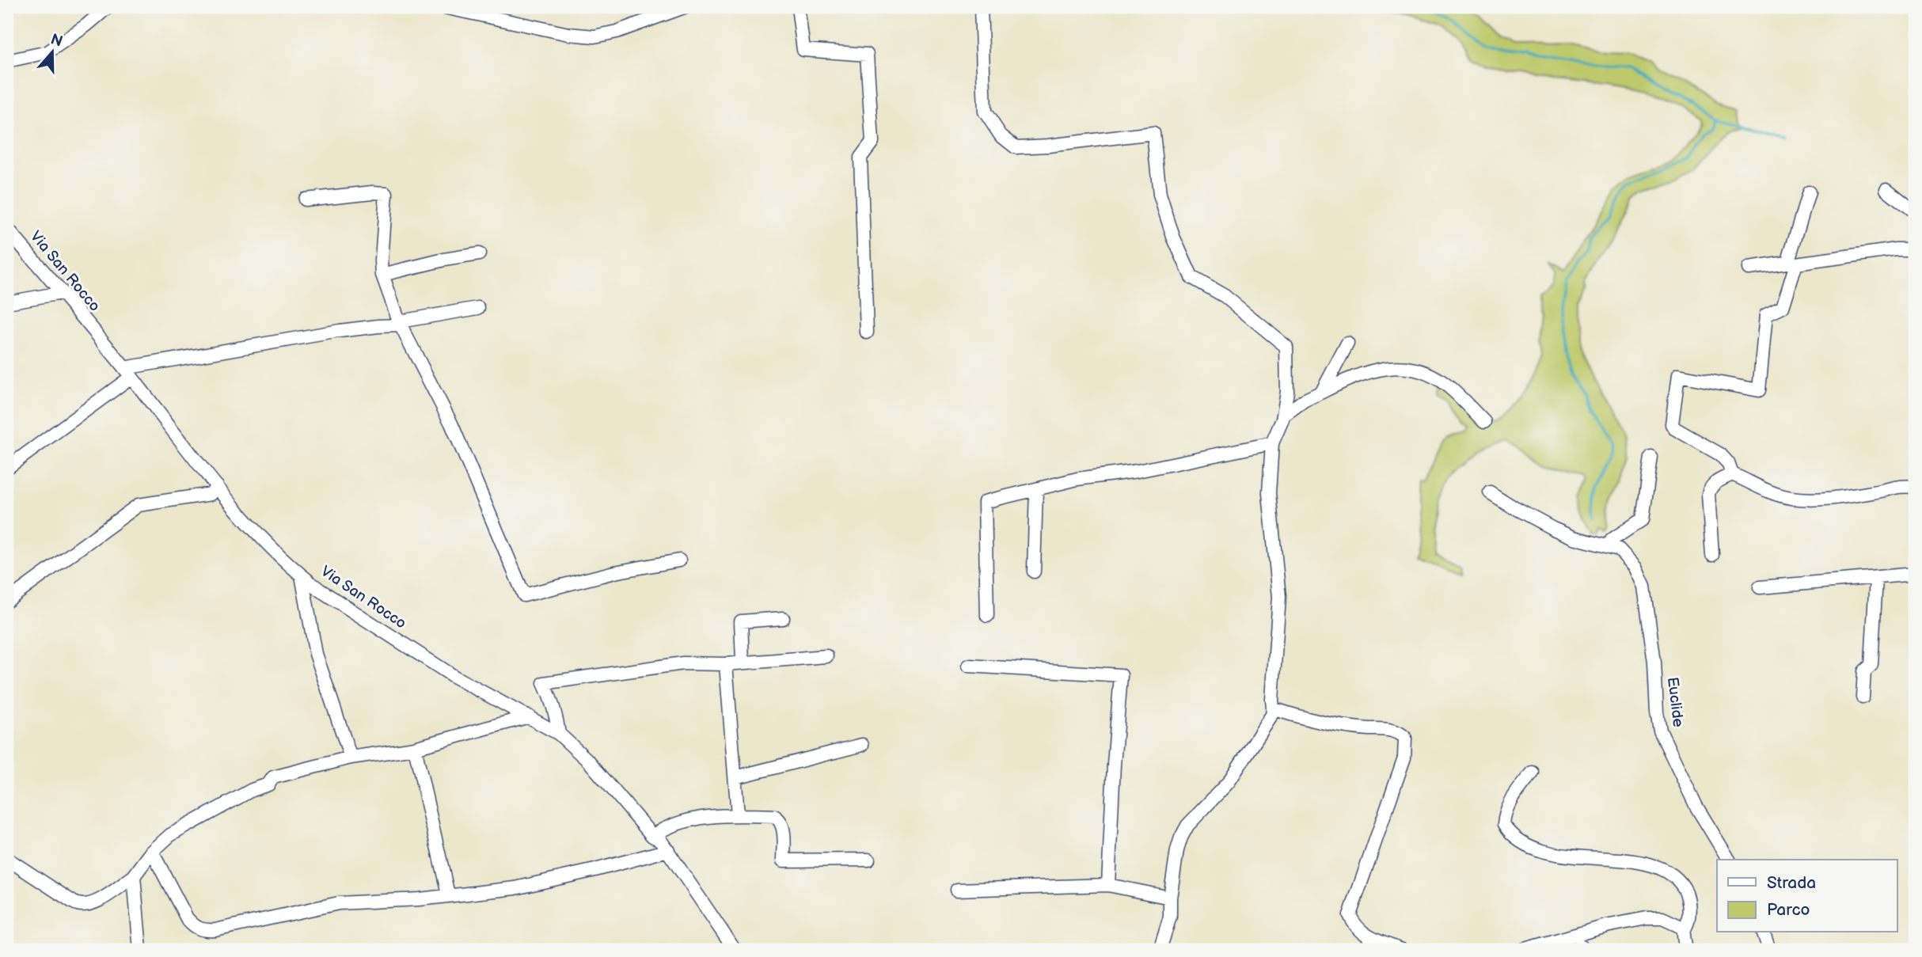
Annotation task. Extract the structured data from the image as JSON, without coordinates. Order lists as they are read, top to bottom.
{
  "streets": {
    "street": ["Via San Rocco", "Euclide"]
  },
  "legend": ["Strada", "Parco"],
  "north": "top"
}
